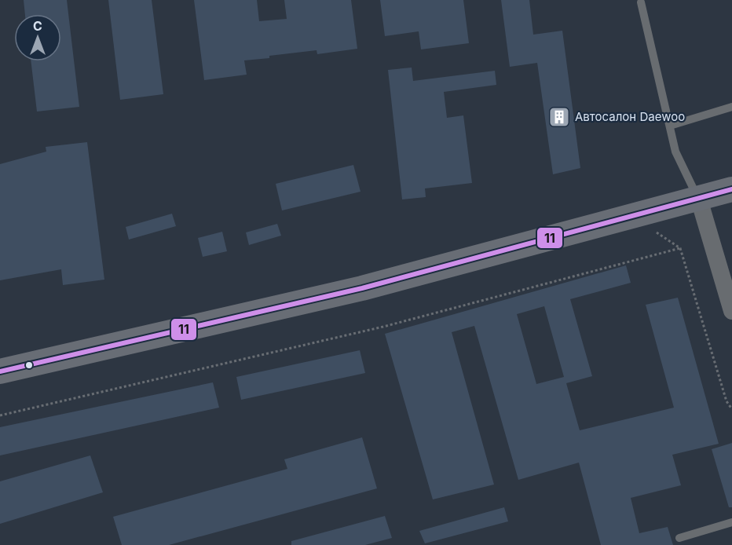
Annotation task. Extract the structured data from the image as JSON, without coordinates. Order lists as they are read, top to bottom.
{
  "places": {
    "building": ["Автосалон Daewoo"]
  },
  "lines": ["transit line 11"],
  "north": "top"
}
